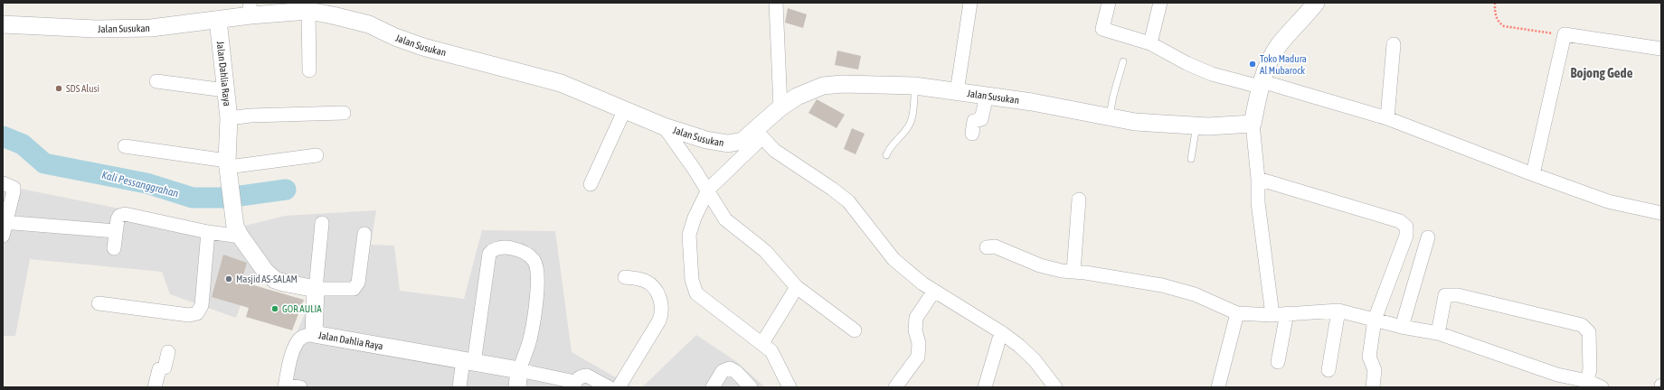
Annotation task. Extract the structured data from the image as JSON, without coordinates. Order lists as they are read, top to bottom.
{
  "streets": {
    "street": ["Jalan Susukan", "Jalan Dahlia Raya"]
  },
  "crossings": [
    ["Jalan Susukan", "Jalan Dahlia Raya"]
  ],
  "districts": ["Bojong Gede"],
  "water": ["Kali Pessanggrahan"],
  "places": [
    "Toko Madura Al Mubarock",
    "SDS Alusi",
    "Masjid AS-SALAM",
    "GOR AULIA"
  ]
}
